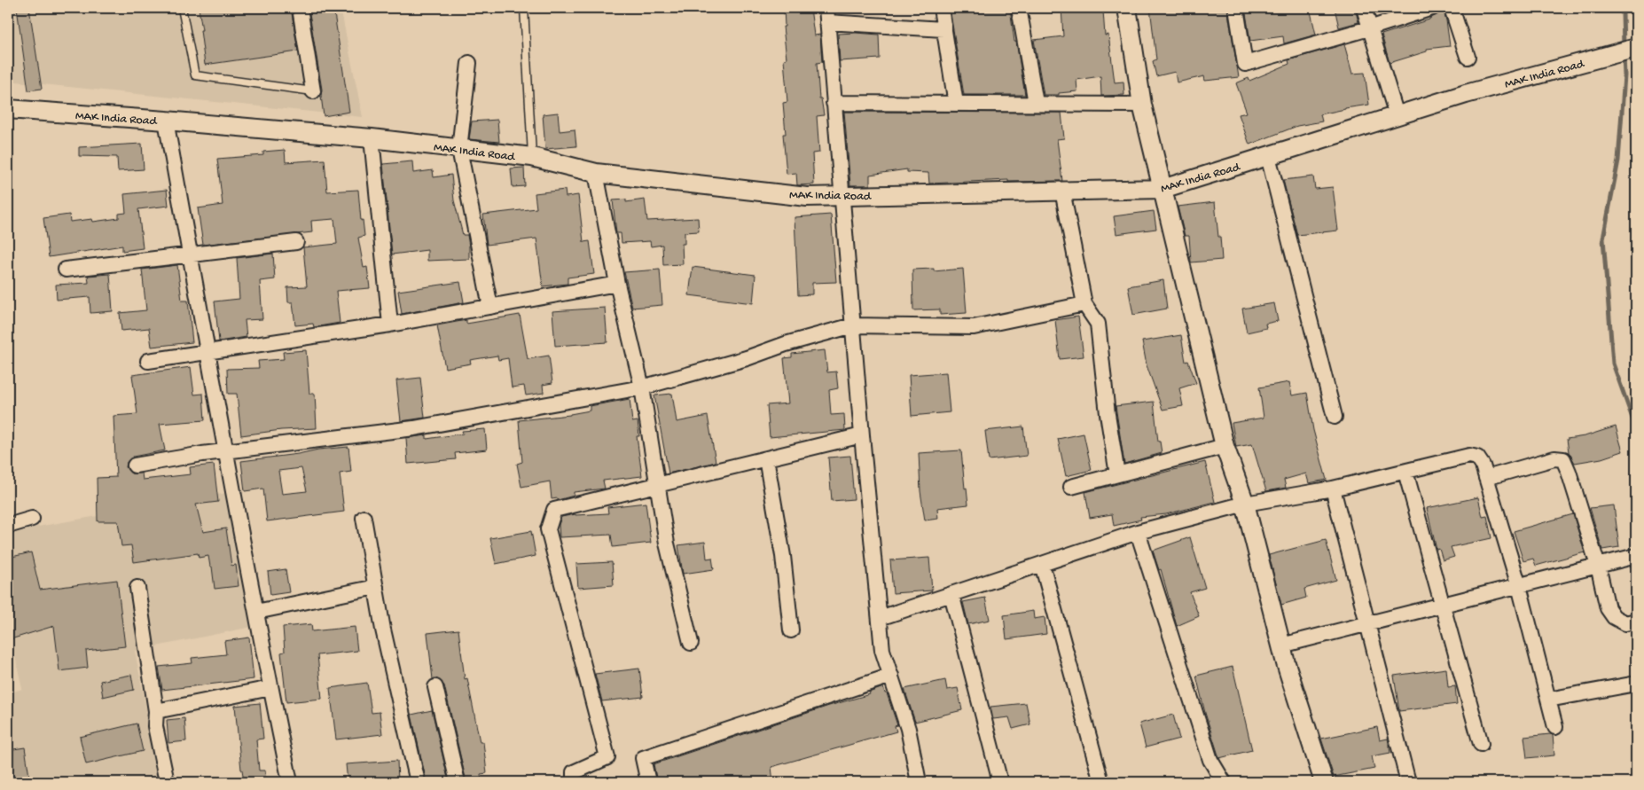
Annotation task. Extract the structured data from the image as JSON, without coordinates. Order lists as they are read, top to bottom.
{
  "streets": {
    "street": ["MAK India Road"]
  }
}
